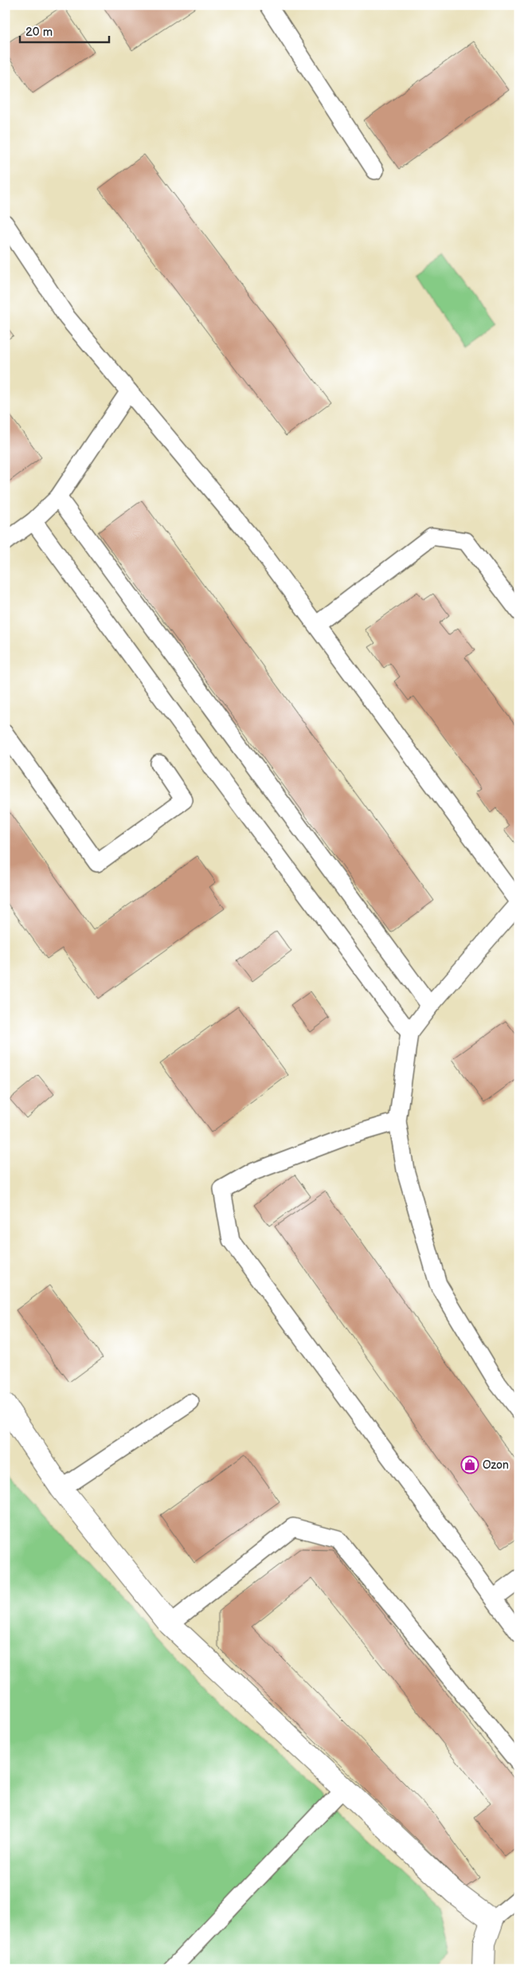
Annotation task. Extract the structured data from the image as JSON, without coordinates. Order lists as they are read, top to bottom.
{
  "places": {
    "shop": ["Ozon"]
  },
  "scale_bar": "20 m"
}
